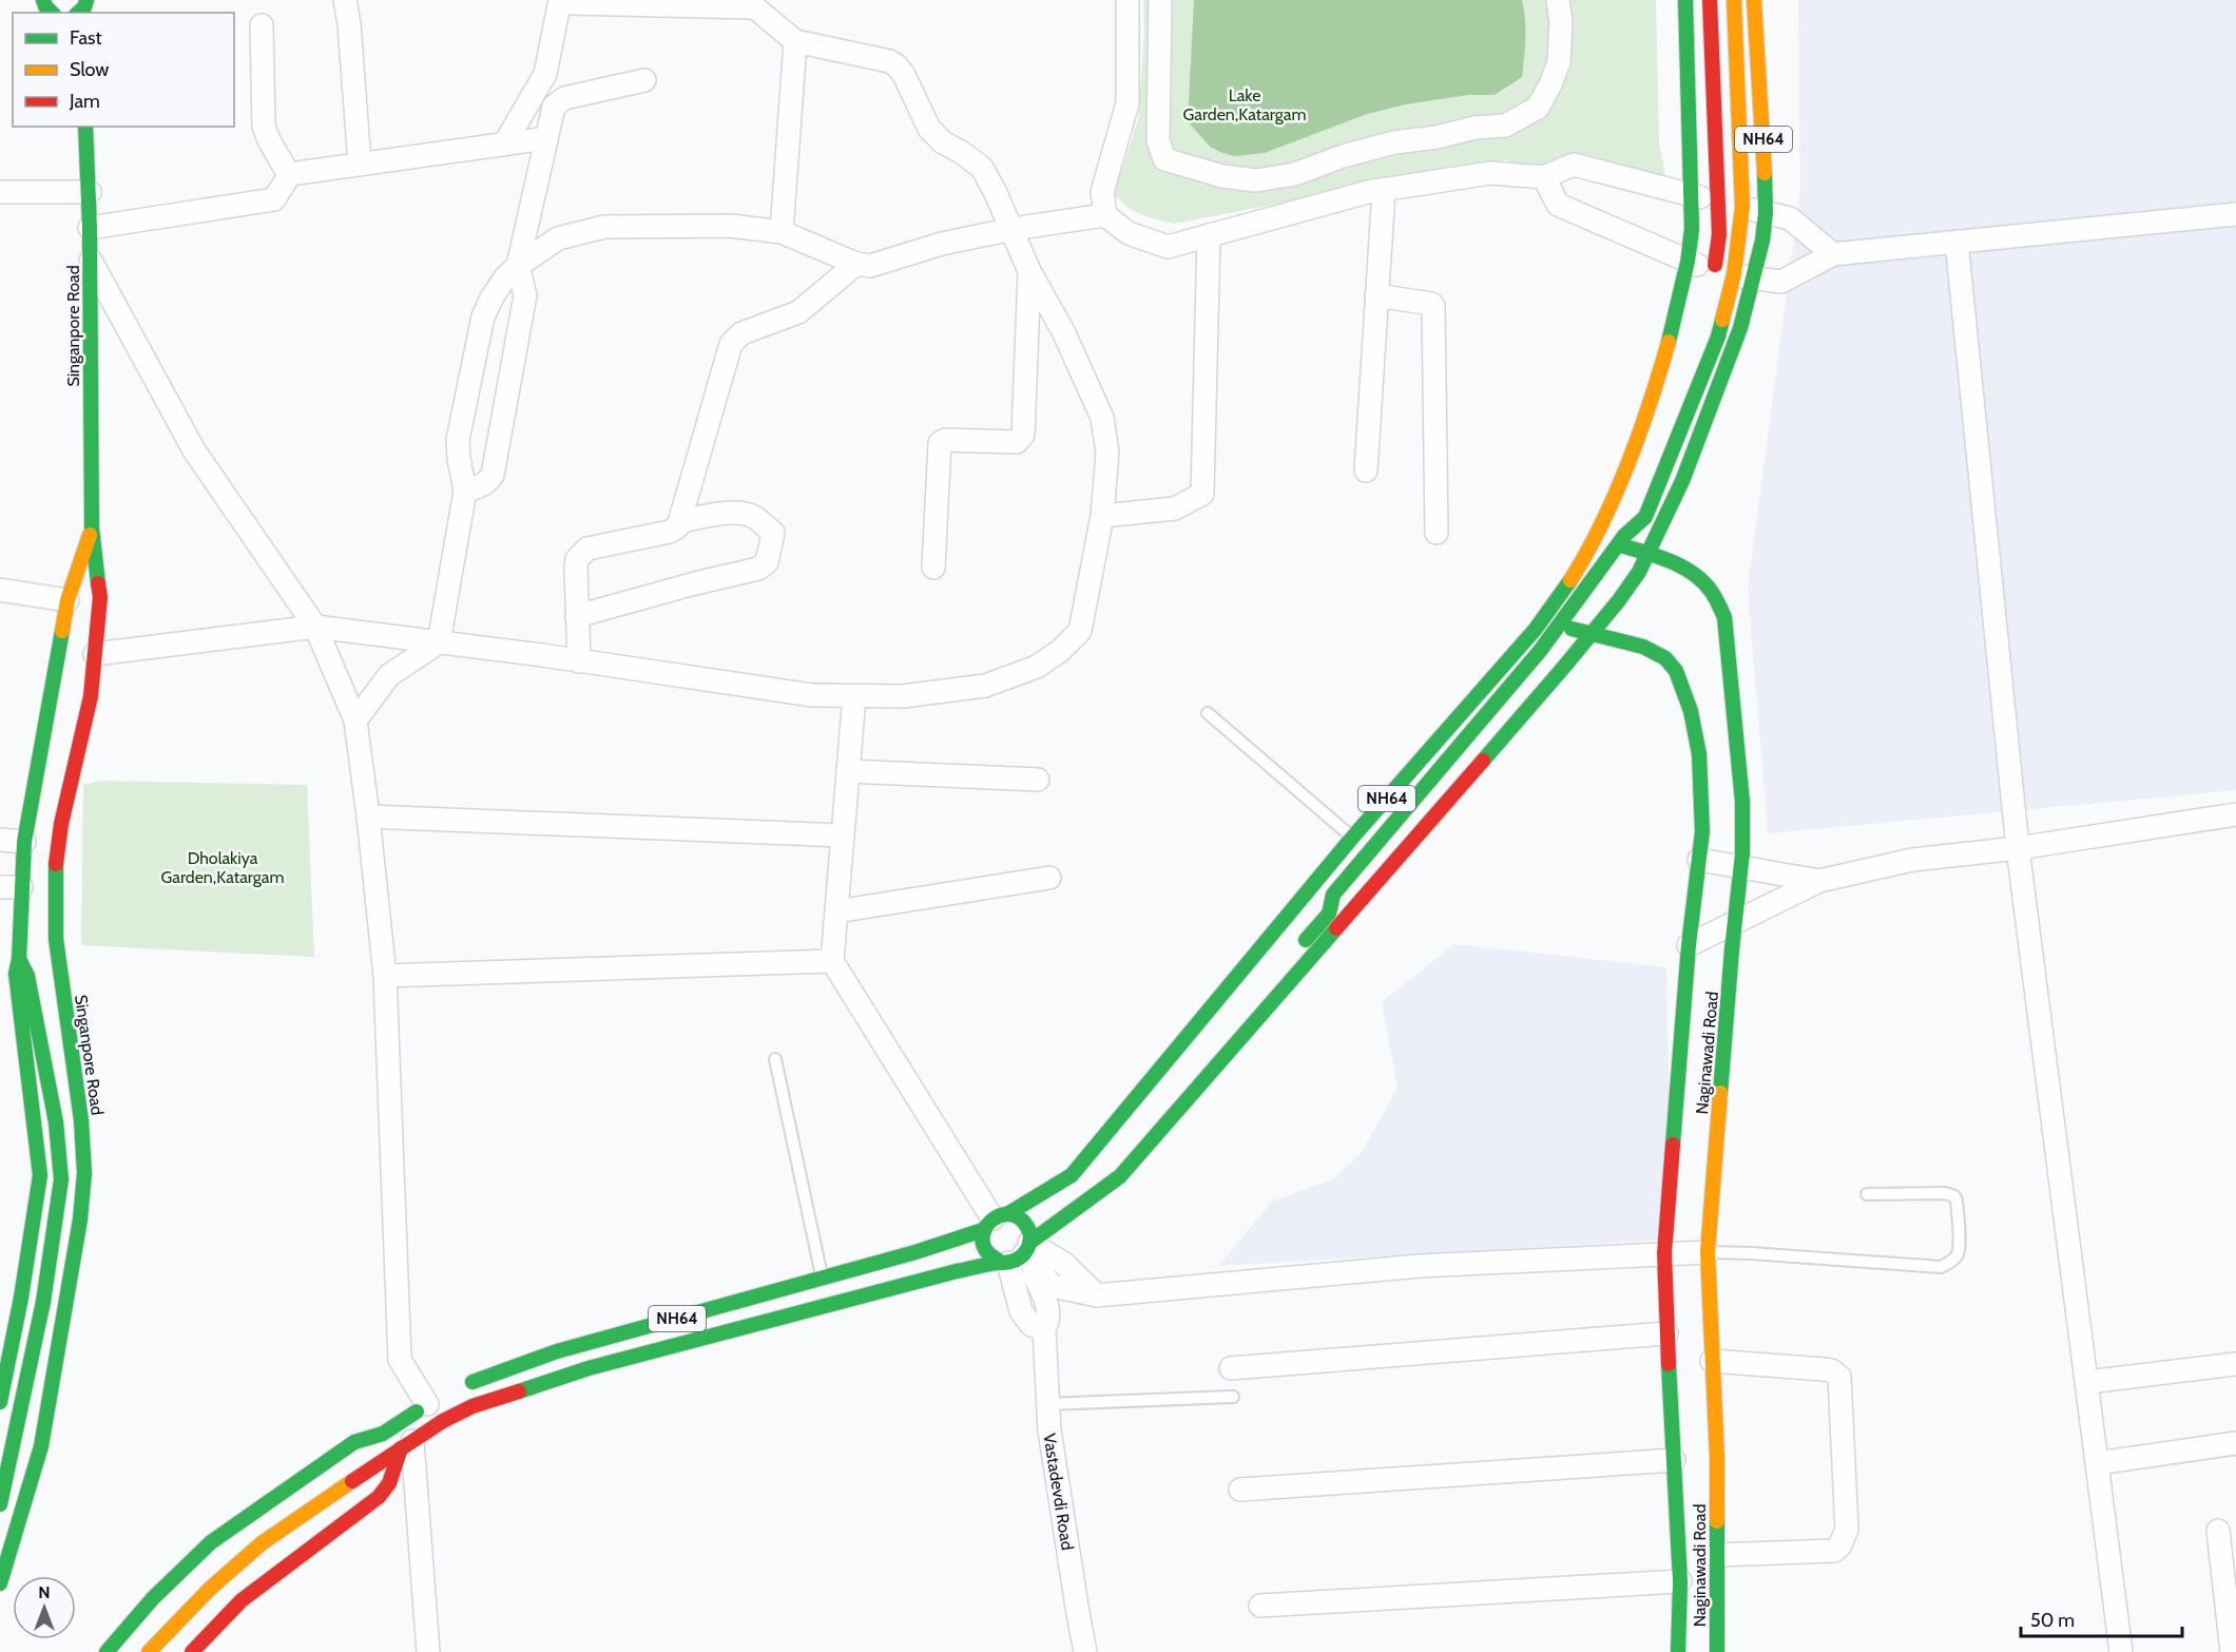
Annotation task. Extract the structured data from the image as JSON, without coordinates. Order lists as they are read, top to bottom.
{
  "streets": {
    "main road": ["NH64", "Singanpore Road", "Naginawadi Road"],
    "street": ["Vastadevdi Road"]
  },
  "crossings": [
    ["NH64", "Naginawadi Road"],
    ["NH64", "Vastadevdi Road"]
  ],
  "parks": ["Lake Garden,Katargam", "Dholakiya Garden,Katargam"],
  "legend": ["Fast", "Slow", "Jam"],
  "scale_bar": "50 m",
  "north": "top"
}
